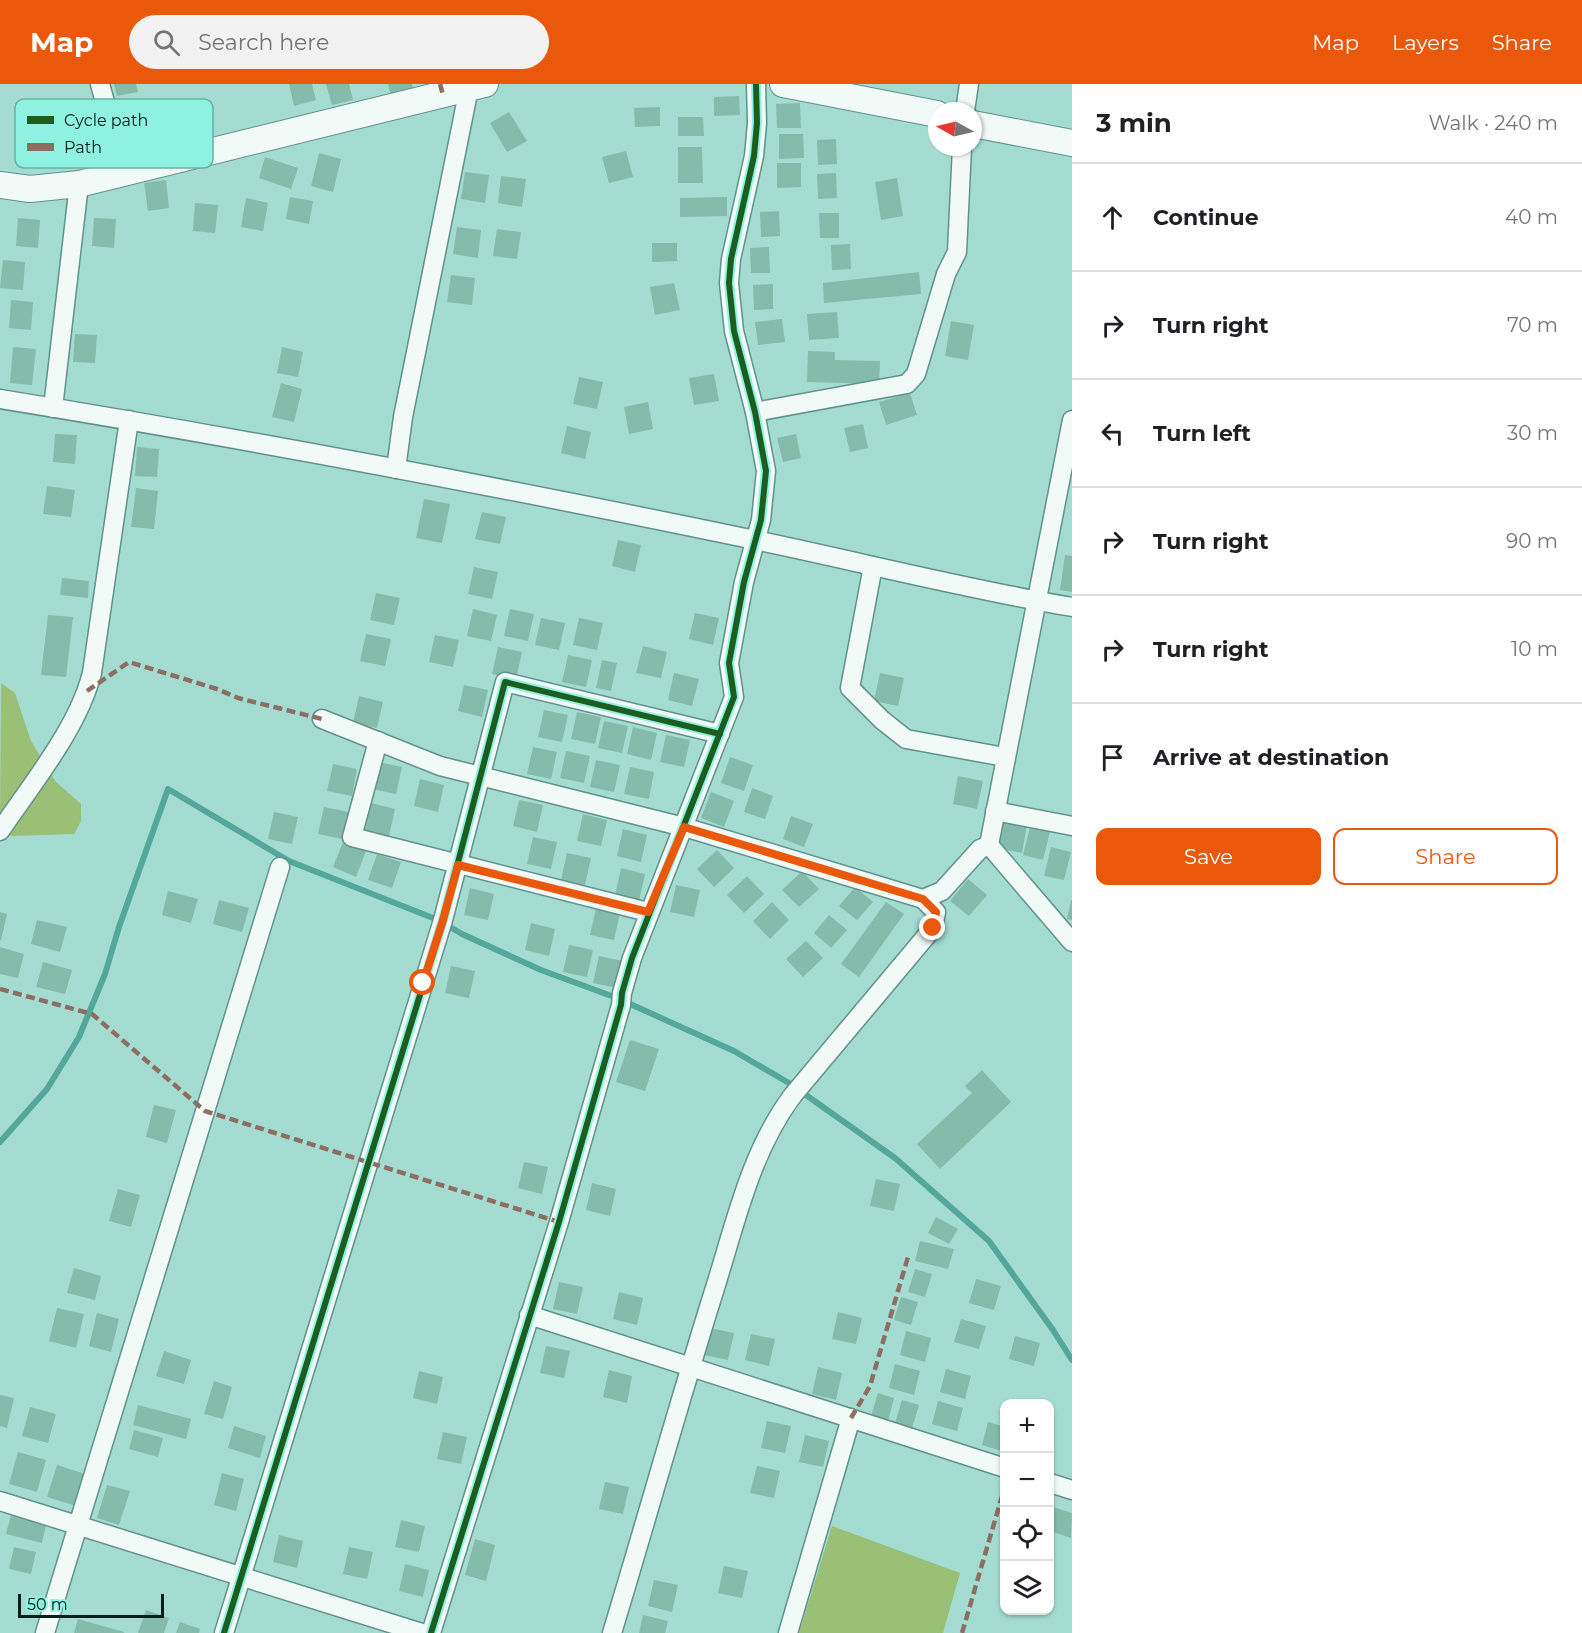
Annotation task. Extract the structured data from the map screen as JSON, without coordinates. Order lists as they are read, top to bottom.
{
  "legend": ["Cycle path", "Path"],
  "scale_bar": "50 m",
  "north": "left",
  "page": {
    "header": "Map",
    "search": "Search here",
    "nav": ["Map", "Layers", "Share"],
    "heading": ["3 min", "Walk · 240 m"],
    "list": [
      ["Continue", "40 m"],
      ["Turn right", "70 m"],
      ["Turn left", "30 m"],
      ["Turn right", "90 m"],
      ["Turn right", "10 m"],
      "Arrive at destination"
    ],
    "buttons": ["Save", "Share"],
    "map_buttons": ["+", "−"],
    "scale": "50 m"
  }
}
